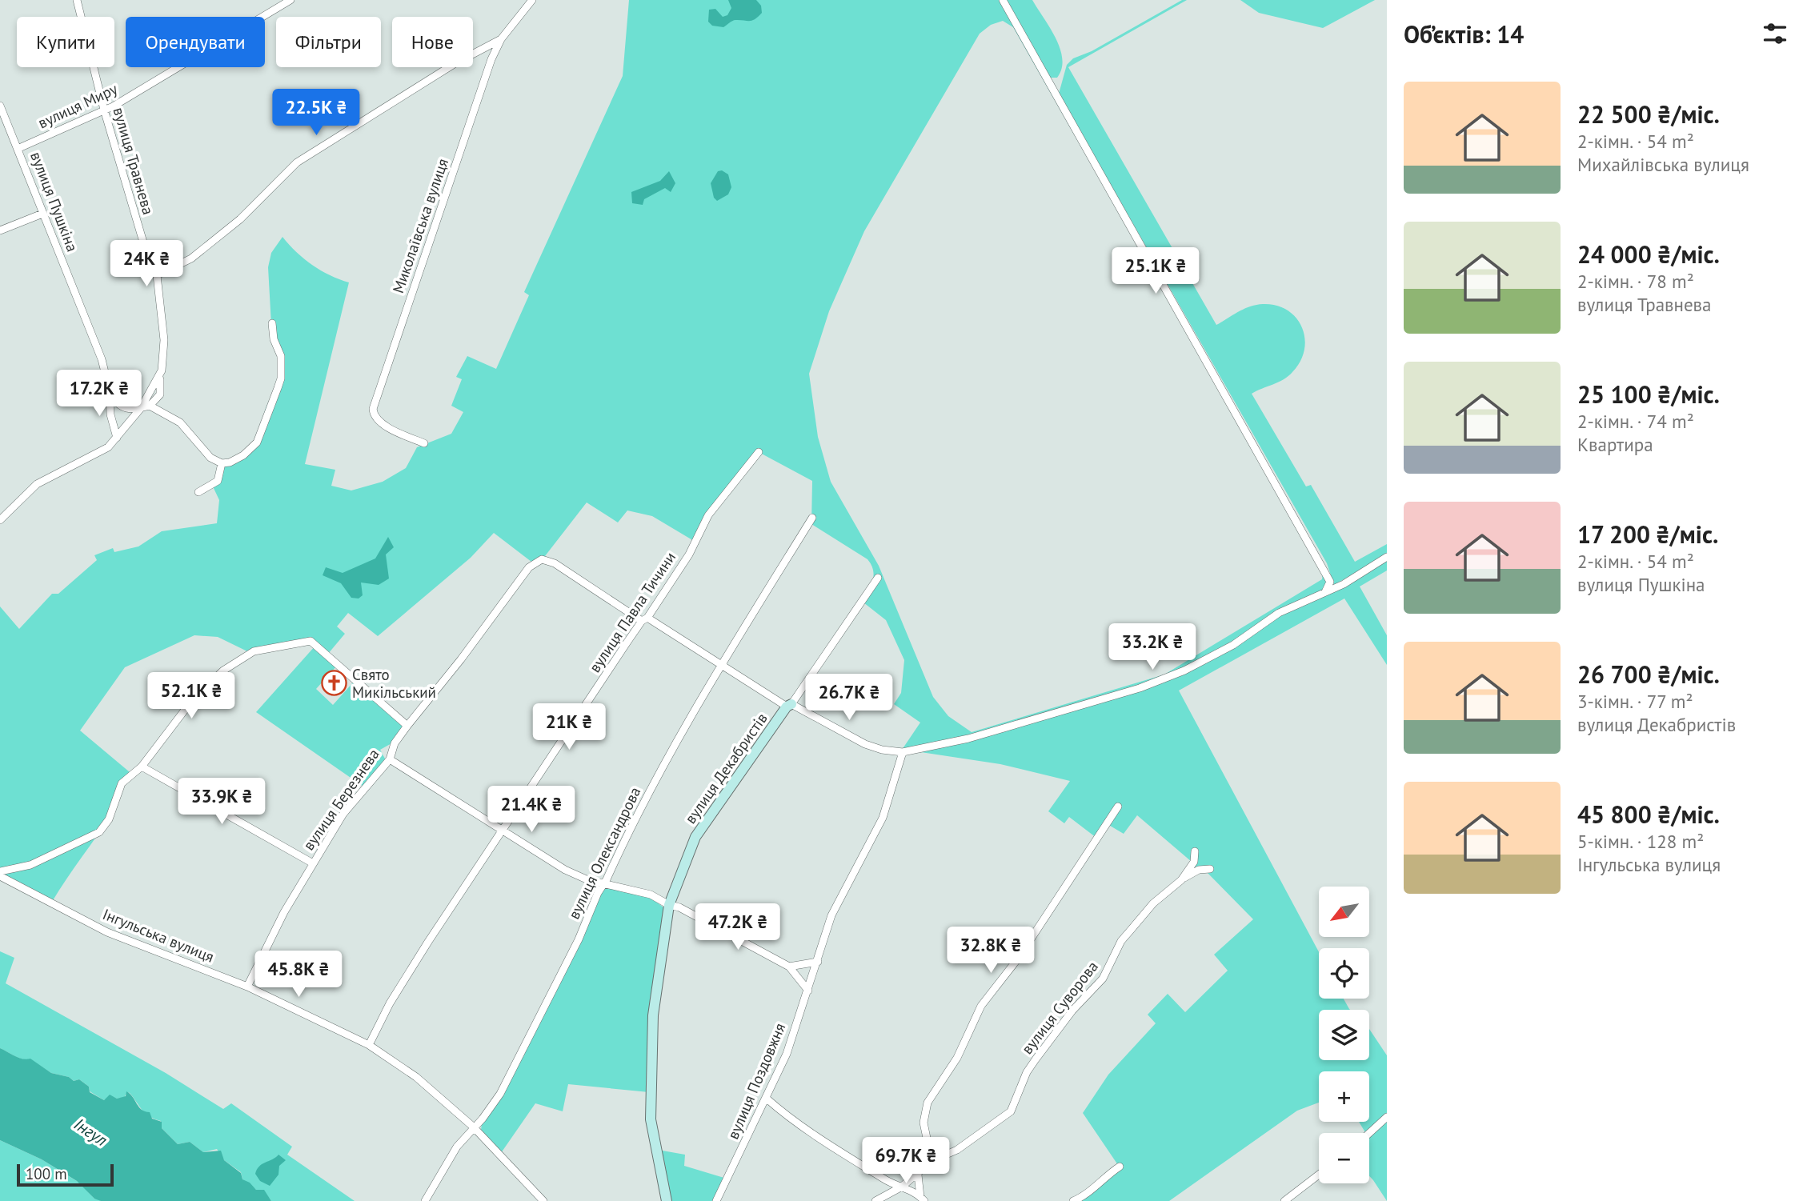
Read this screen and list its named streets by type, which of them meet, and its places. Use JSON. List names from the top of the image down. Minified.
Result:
{"streets":{"street":["вулиця Миру","вулиця Травнева","вулиця Пушкіна","Миколаївська вулиця","вулиця Павла Тичини","вулиця Декабристів","вулиця Березнева","вулиця Олександрова","Інгульська вулиця","вулиця Суворова","вулиця Поздовжня"]},"crossings":[["вулиця Миру","вулиця Травнева"],["вулиця Миру","вулиця Пушкіна"],["вулиця Травнева","вулиця Пушкіна"],["вулиця Павла Тичини","вулиця Березнева"],["вулиця Павла Тичини","Інгульська вулиця"],["вулиця Березнева","Інгульська вулиця"],["вулиця Олександрова","Інгульська вулиця"]],"water":["Інгул"],"places":{"church":["Свято Микільський"]},"scale_bar":"100 m","north":"bottom left","page":{"heading":"Об’єктів: 14","chip":["Купити","Орендувати","Фільтри","Нове"],"list":[{"name":"22 500 ₴/міс.","note":"2-кімн. · 54 m² · Михайлівська вулиця"},{"name":"24 000 ₴/міс.","note":"2-кімн. · 78 m² · вулиця Травнева"},{"name":"25 100 ₴/міс.","note":"2-кімн. · 74 m² · Квартира"},{"name":"17 200 ₴/міс.","note":"2-кімн. · 54 m² · вулиця Пушкіна"},{"name":"26 700 ₴/міс.","note":"3-кімн. · 77 m² · вулиця Декабристів"},{"name":"45 800 ₴/міс.","note":"5-кімн. · 128 m² · Інгульська вулиця"}],"price":["22.5K ₴","24K ₴","25.1K ₴","17.2K ₴","33.2K ₴","52.1K ₴","26.7K ₴","21K ₴","33.9K ₴","21.4K ₴","47.2K ₴","32.8K ₴","45.8K ₴","69.7K ₴"],"map_buttons":["+","−"],"scale":"100 m"}}
